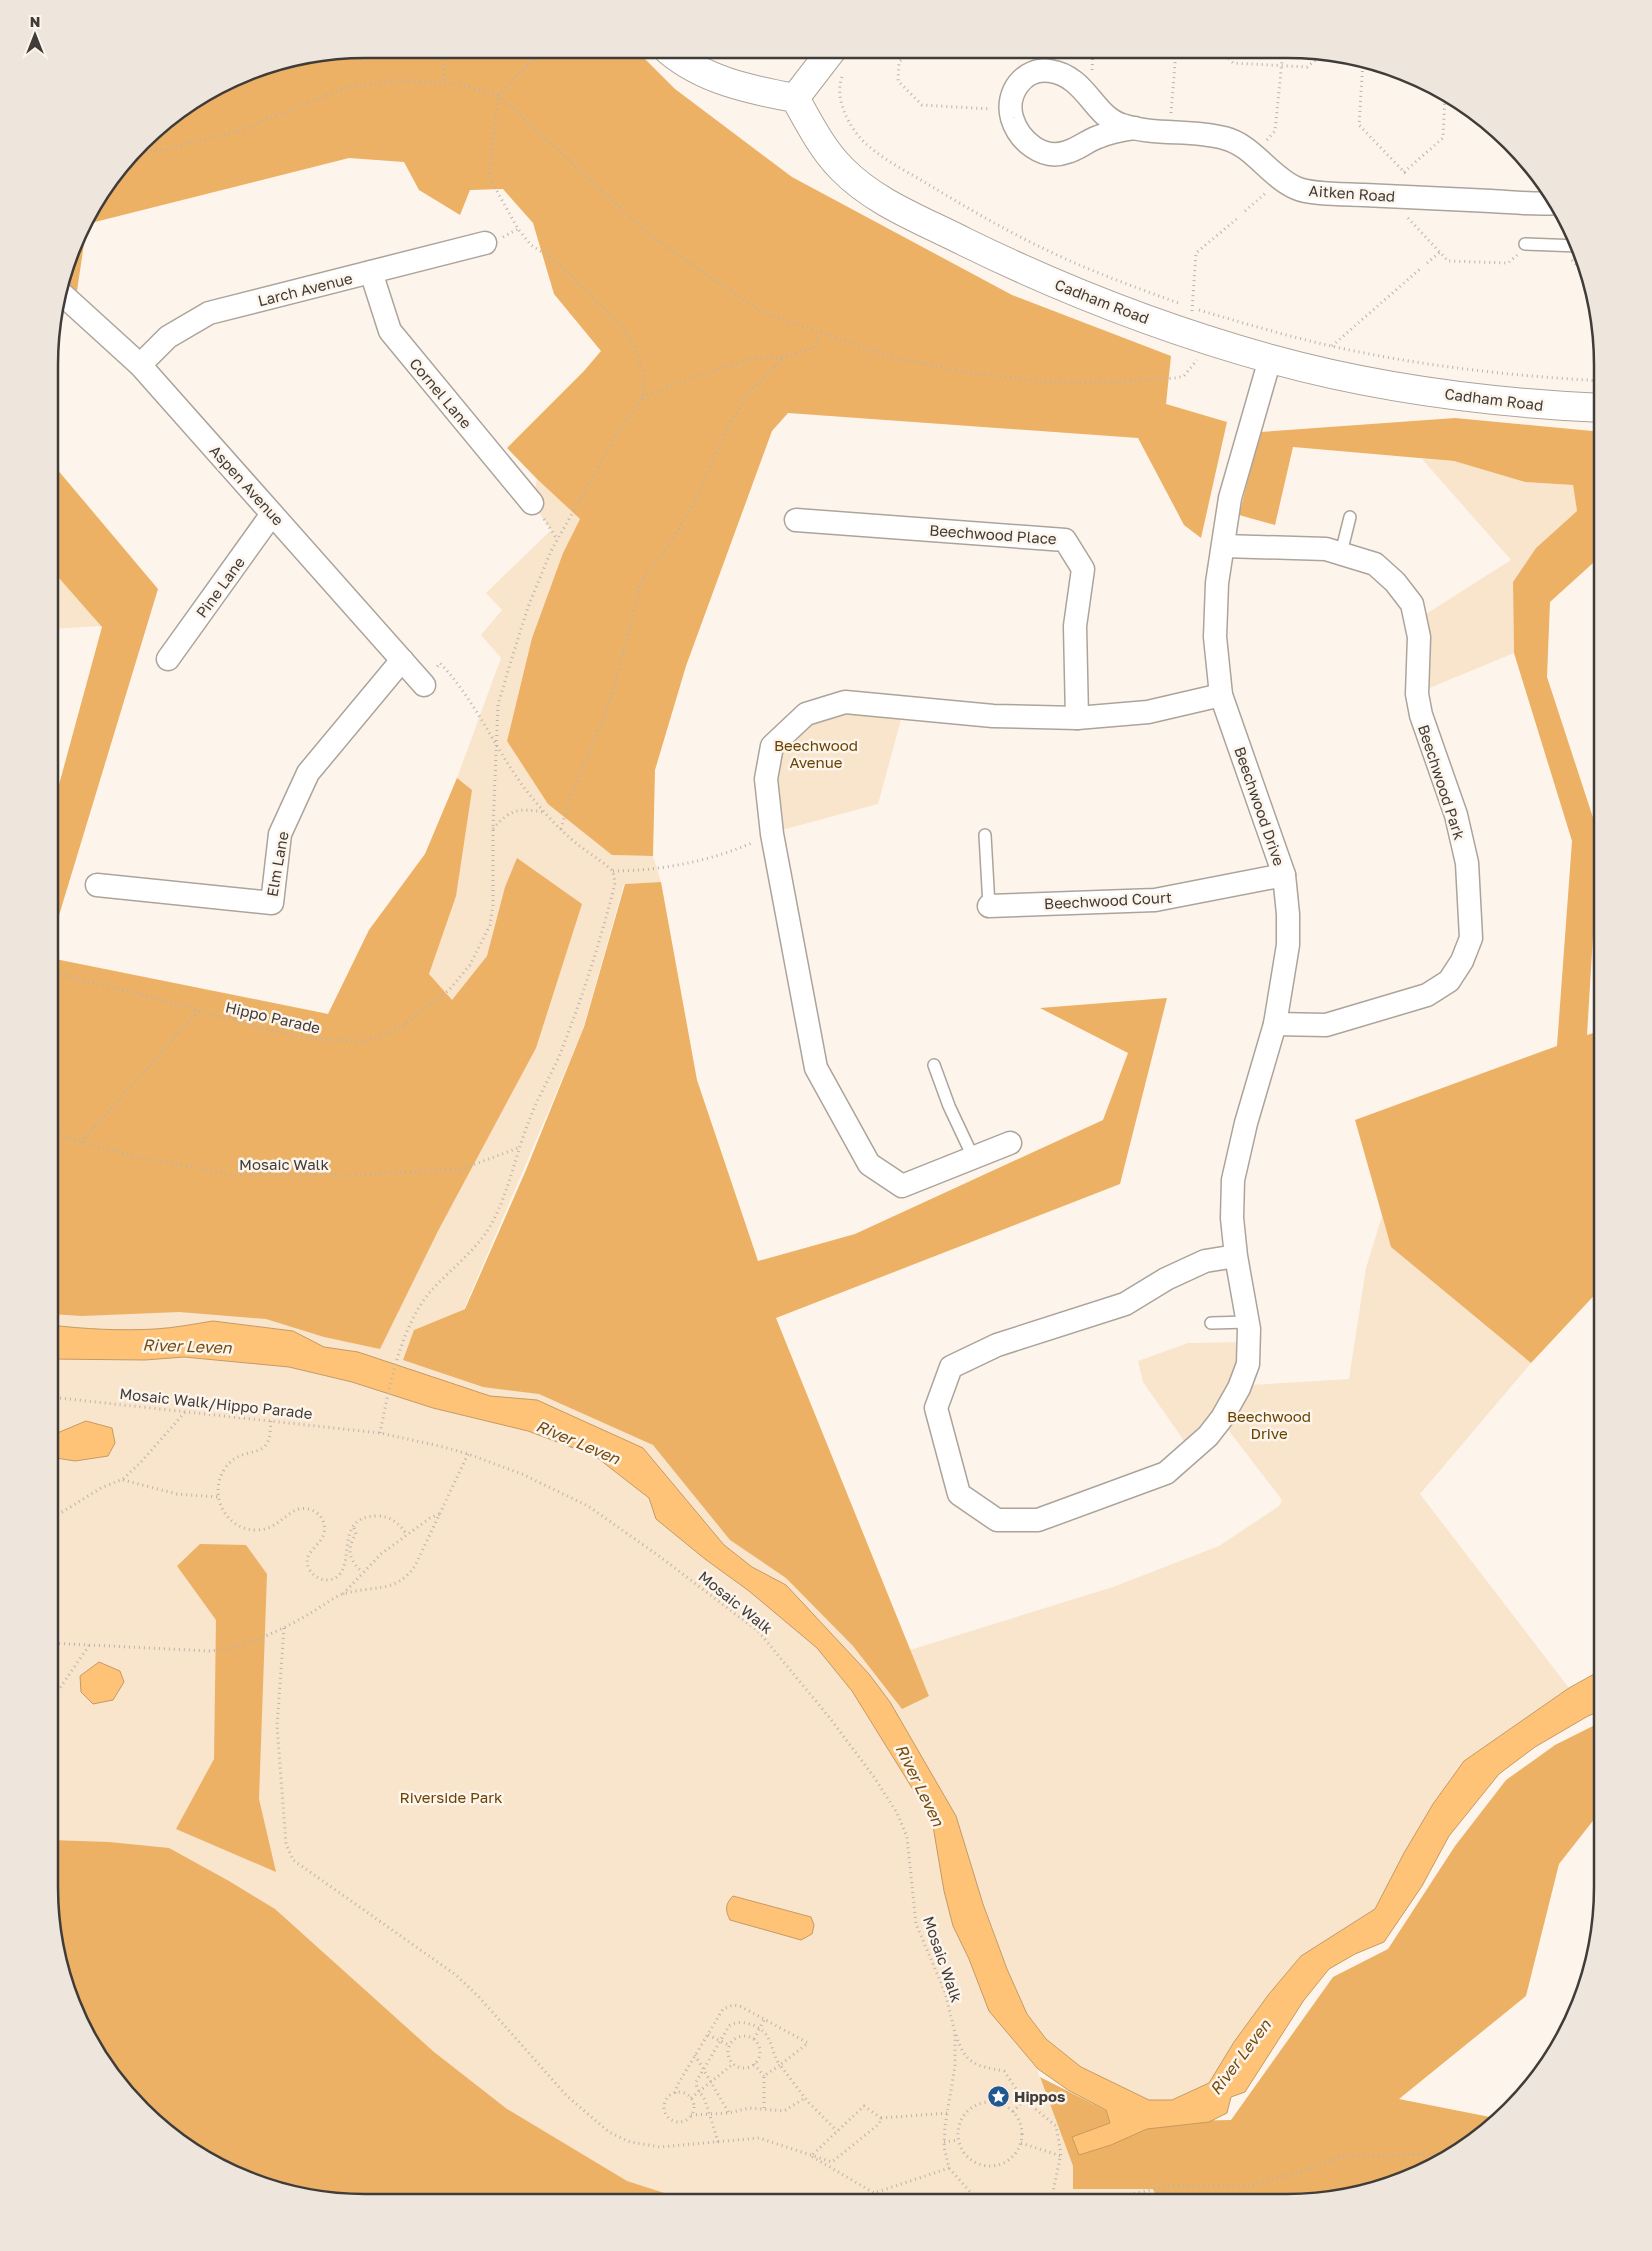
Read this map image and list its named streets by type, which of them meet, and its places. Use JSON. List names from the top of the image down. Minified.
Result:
{"streets":{"street":["Aitken Road","Larch Avenue","Cadham Road","Cornel Lane","Aspen Avenue","Beechwood Place","Pine Lane","Beechwood Park","Beechwood Drive","Elm Lane","Beechwood Court"],"path":["Hippo Parade","Mosaic Walk","Mosaic Walk/Hippo Parade"]},"crossings":[["Larch Avenue","Cornel Lane"],["Larch Avenue","Aspen Avenue"],["Cadham Road","Beechwood Drive"],["Aspen Avenue","Pine Lane"],["Aspen Avenue","Elm Lane"],["Beechwood Park","Beechwood Drive"],["Beechwood Drive","Beechwood Court"],["Mosaic Walk","Mosaic Walk/Hippo Parade"]],"water":["River Leven"],"parks":["Beechwood Avenue","Beechwood Drive","Riverside Park"],"places":{"place":["Hippos"]},"north":"top"}
